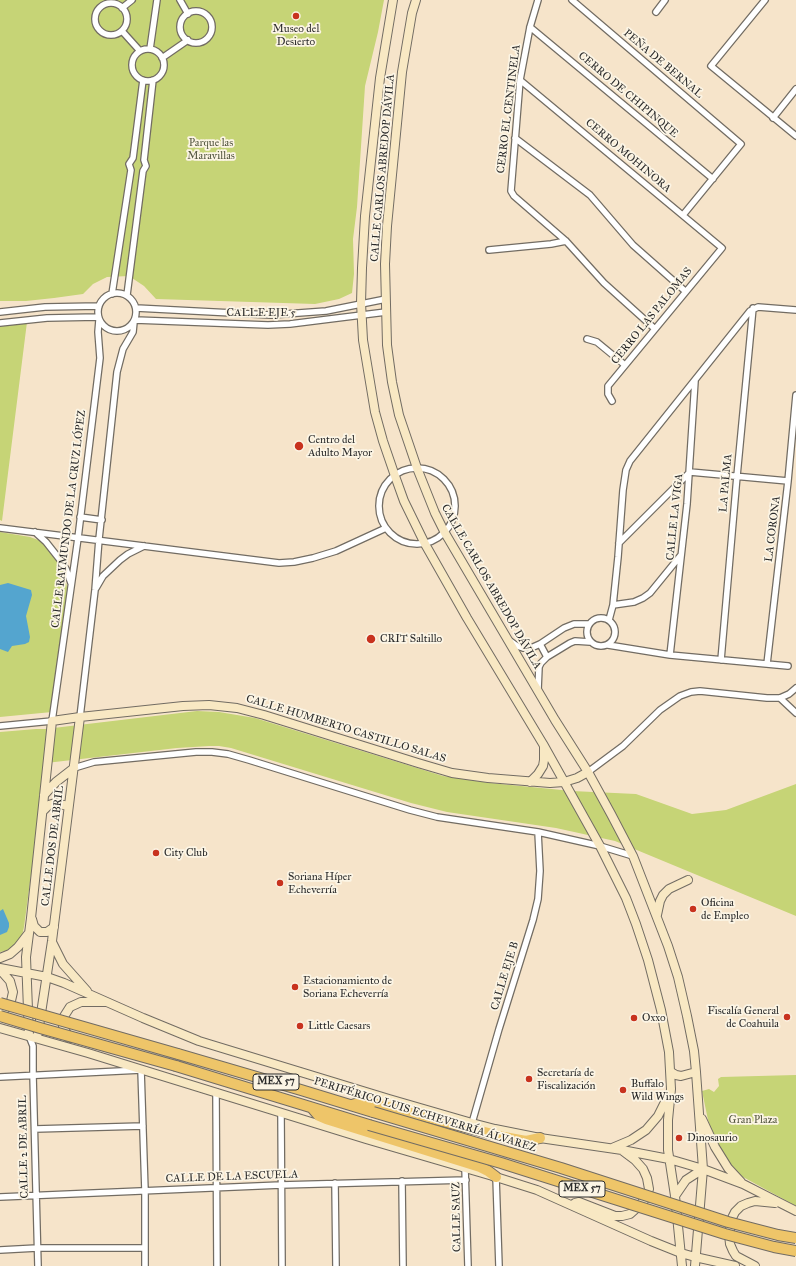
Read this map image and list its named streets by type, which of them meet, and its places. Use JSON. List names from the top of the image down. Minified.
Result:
{"streets":{"highway":["MEX 57","PERIFÉRICO LUIS ECHEVERRÍA ÁLVAREZ"],"street":["PEÑA DE BERNAL","CERRO DE CHIPINQUE","CERRO EL CENTINELA","CERRO MOHINORA","CALLE CARLOS ABREDOP DÁVILA","CALLE EJE 5","CERRO LAS PALOMAS","LA PALMA","CALLE LA VIGA","CALLE RAYMUNDO DE LA CRUZ LÓPEZ","LA CORONA","CALLE HUMBERTO CASTILLO SALAS","CALLE DOS DE ABRIL","CALLE EJE B","CALLE 2 DE ABRIL","CALLE DE LA ESCUELA","CALLE SAUZ"]},"crossings":[["PEÑA DE BERNAL","CERRO DE CHIPINQUE"],["CERRO DE CHIPINQUE","CERRO EL CENTINELA"],["CERRO EL CENTINELA","CERRO MOHINORA"],["CERRO MOHINORA","CERRO LAS PALOMAS"],["CALLE CARLOS ABREDOP DÁVILA","CALLE EJE 5"],["CALLE CARLOS ABREDOP DÁVILA","CALLE HUMBERTO CASTILLO SALAS"],["CALLE CARLOS ABREDOP DÁVILA","PERIFÉRICO LUIS ECHEVERRÍA ÁLVAREZ"],["CALLE EJE 5","CALLE RAYMUNDO DE LA CRUZ LÓPEZ"],["CALLE RAYMUNDO DE LA CRUZ LÓPEZ","CALLE HUMBERTO CASTILLO SALAS"],["CALLE RAYMUNDO DE LA CRUZ LÓPEZ","CALLE DOS DE ABRIL"],["CALLE HUMBERTO CASTILLO SALAS","CALLE DOS DE ABRIL"],["CALLE DOS DE ABRIL","PERIFÉRICO LUIS ECHEVERRÍA ÁLVAREZ"],["CALLE DOS DE ABRIL","CALLE 2 DE ABRIL"],["CALLE EJE B","PERIFÉRICO LUIS ECHEVERRÍA ÁLVAREZ"],["PERIFÉRICO LUIS ECHEVERRÍA ÁLVAREZ","CALLE 2 DE ABRIL"],["CALLE 2 DE ABRIL","CALLE DE LA ESCUELA"],["CALLE DE LA ESCUELA","CALLE SAUZ"]],"parks":["Parque las Maravillas","Gran Plaza"],"places":["Museo del Desierto","Centro del Adulto Mayor","CRIT Saltillo","City Club","Soriana Híper Echeverría","Oficina de Empleo","Estacionamiento de Soriana Echeverría","Fiscalía General de Coahuila","Oxxo","Little Caesars","Secretaría de Fiscalización","Buffalo Wild Wings","Dinosaurio"]}
